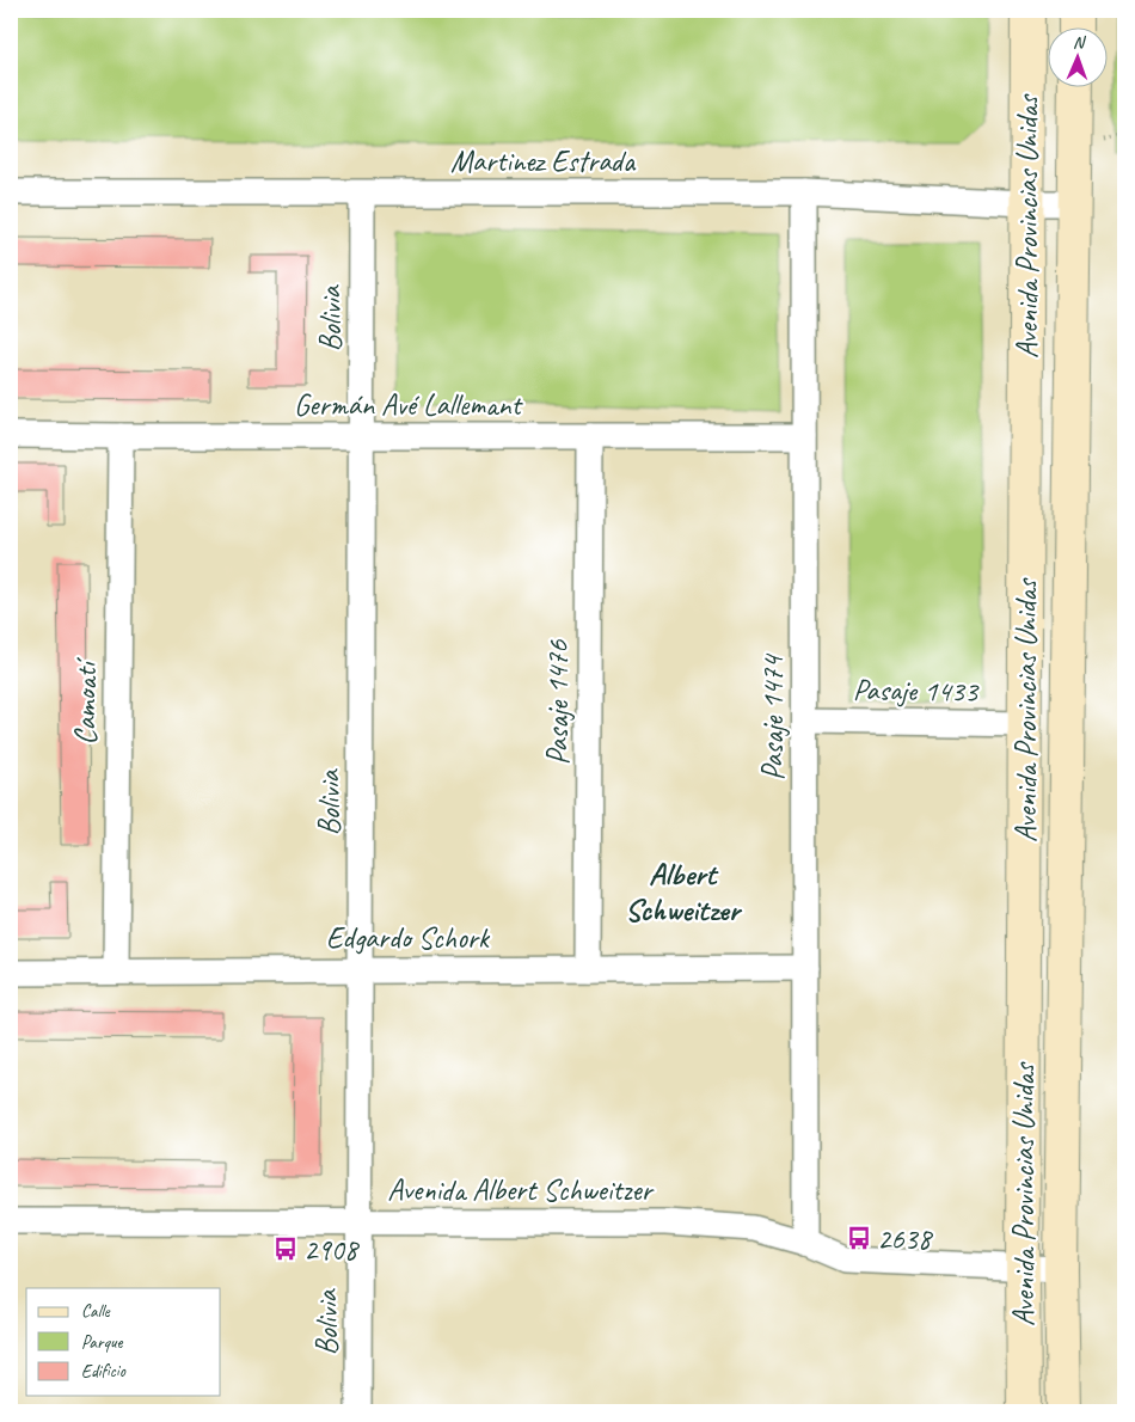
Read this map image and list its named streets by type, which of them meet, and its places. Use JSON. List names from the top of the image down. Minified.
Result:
{"streets":{"main road":["Avenida Provincias Unidas"],"street":["Martinez Estrada","Bolivia","Germán Avé Lallemant","Pasaje 1433","Pasaje 1476","Camoatí","Pasaje 1474","Edgardo Schork","Avenida Albert Schweitzer"]},"crossings":[["Martinez Estrada","Avenida Provincias Unidas"],["Martinez Estrada","Bolivia"],["Martinez Estrada","Pasaje 1474"],["Avenida Provincias Unidas","Pasaje 1433"],["Avenida Provincias Unidas","Avenida Albert Schweitzer"],["Bolivia","Germán Avé Lallemant"],["Bolivia","Edgardo Schork"],["Bolivia","Avenida Albert Schweitzer"],["Germán Avé Lallemant","Pasaje 1476"],["Germán Avé Lallemant","Camoatí"],["Germán Avé Lallemant","Pasaje 1474"],["Pasaje 1433","Pasaje 1474"],["Pasaje 1476","Edgardo Schork"],["Camoatí","Edgardo Schork"],["Pasaje 1474","Edgardo Schork"],["Pasaje 1474","Avenida Albert Schweitzer"]],"districts":["Albert Schweitzer"],"places":{"bus stop":["2638","2908"]},"legend":["Calle","Parque","Edificio"],"north":"top"}
